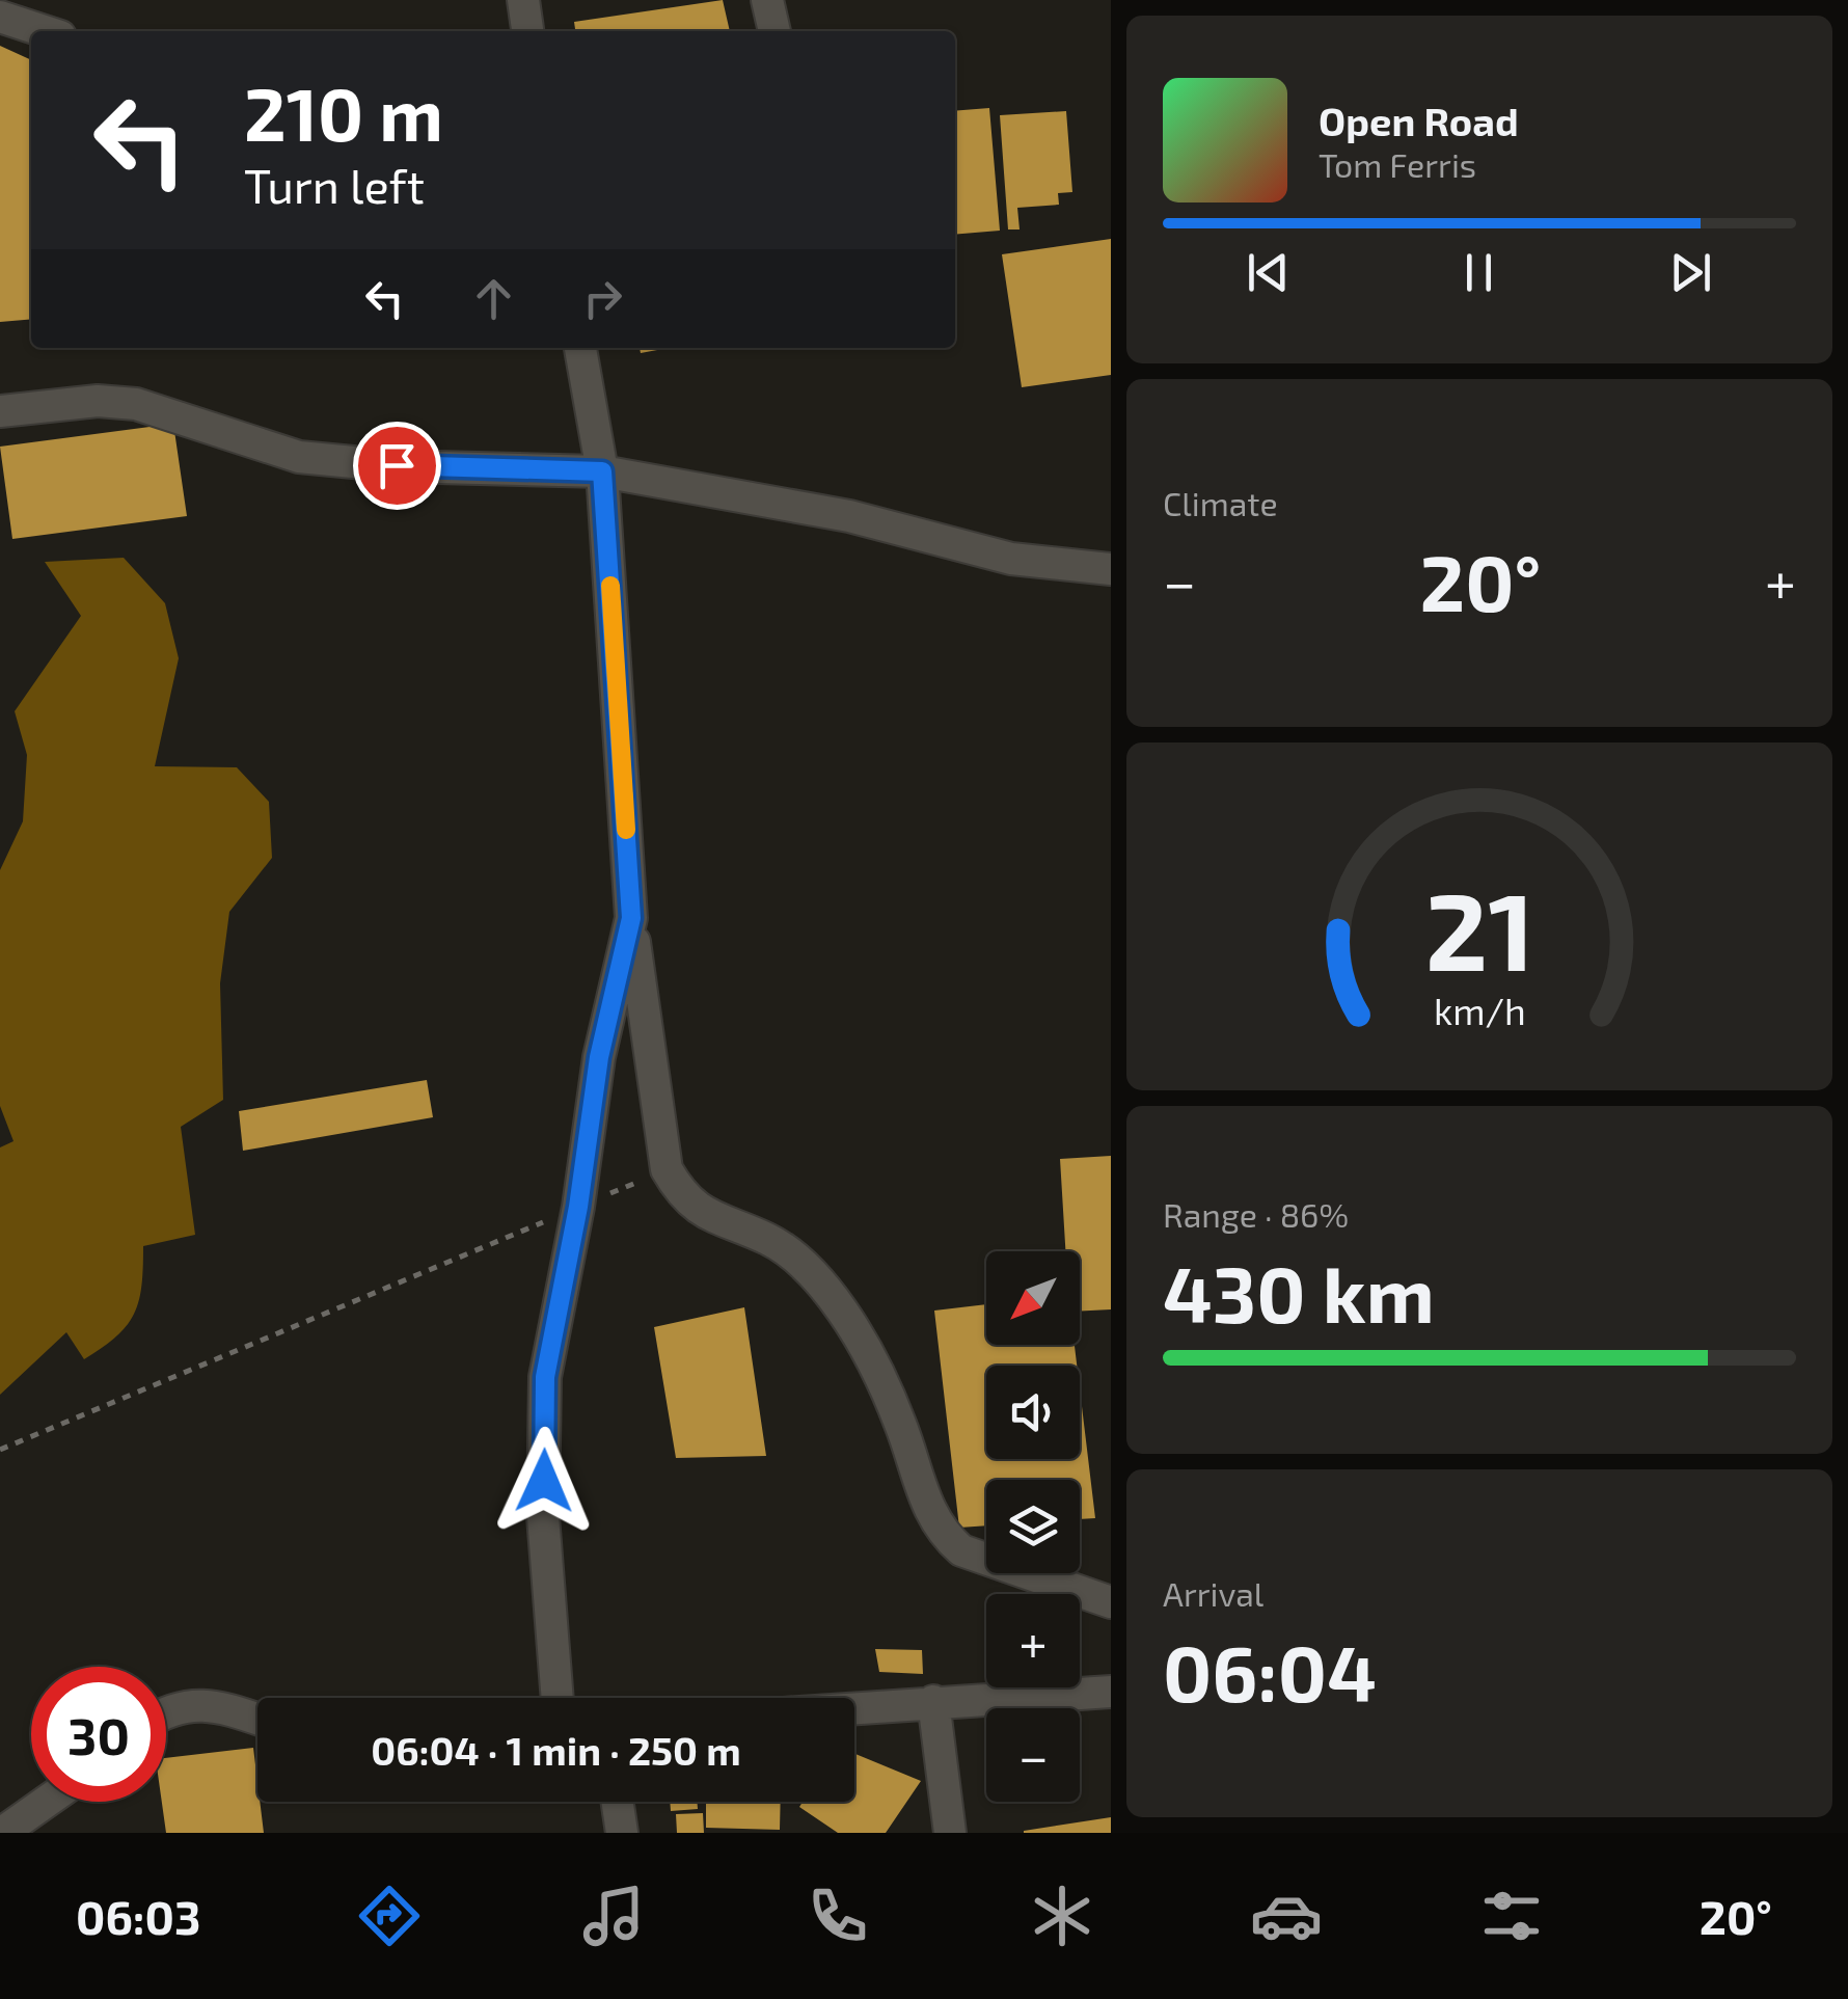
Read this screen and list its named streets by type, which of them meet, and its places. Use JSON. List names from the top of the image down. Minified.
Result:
{"north":"bottom left","page":{"turn":["210 m","Turn left"],"song":["Open Road","Tom Ferris"],"tile":["Climate",["Range · 86%","430 km"],["Arrival","06:04"]],"heat":["−","20°","+"],"map_buttons":["+","−"],"limit":"30","trip":"06:04 · 1 min · 250 m","tabs":["06:03","20°"],"gauge":["21","km/h"]}}
